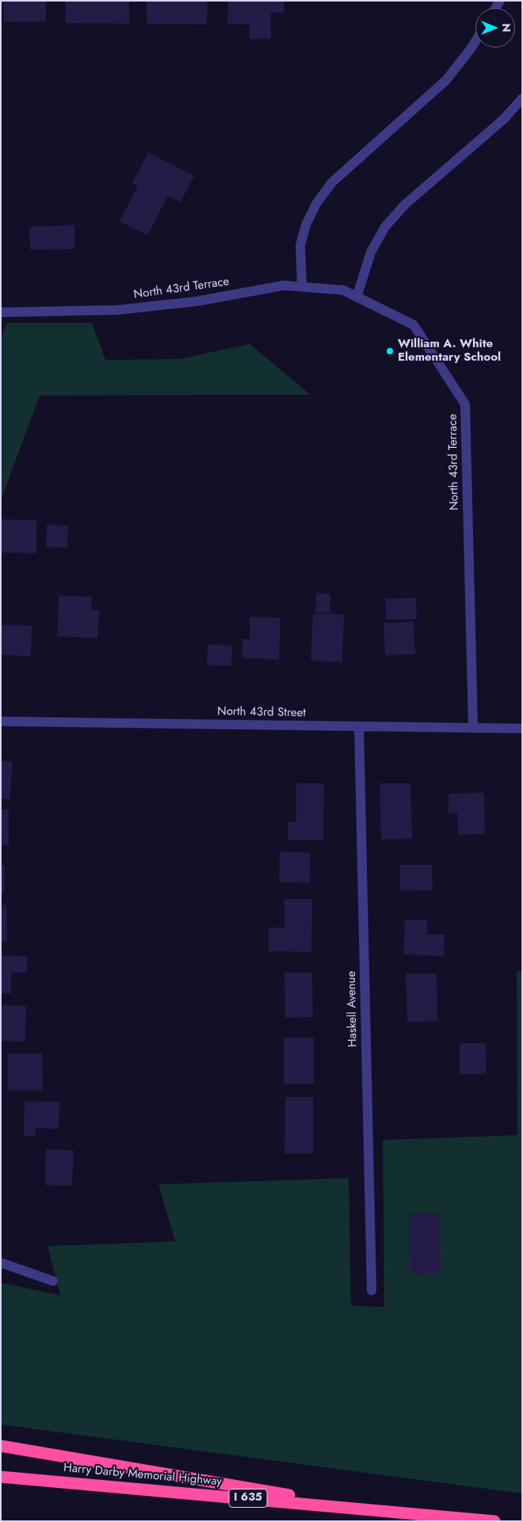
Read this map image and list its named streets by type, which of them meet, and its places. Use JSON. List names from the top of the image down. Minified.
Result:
{"streets":{"highway":["Harry Darby Memorial Highway","I 635"],"street":["North 43rd Terrace","North 43rd Street","Haskell Avenue"]},"crossings":[["North 43rd Terrace","North 43rd Street"],["North 43rd Street","Haskell Avenue"]],"places":["William A. White Elementary School"],"north":"right"}
